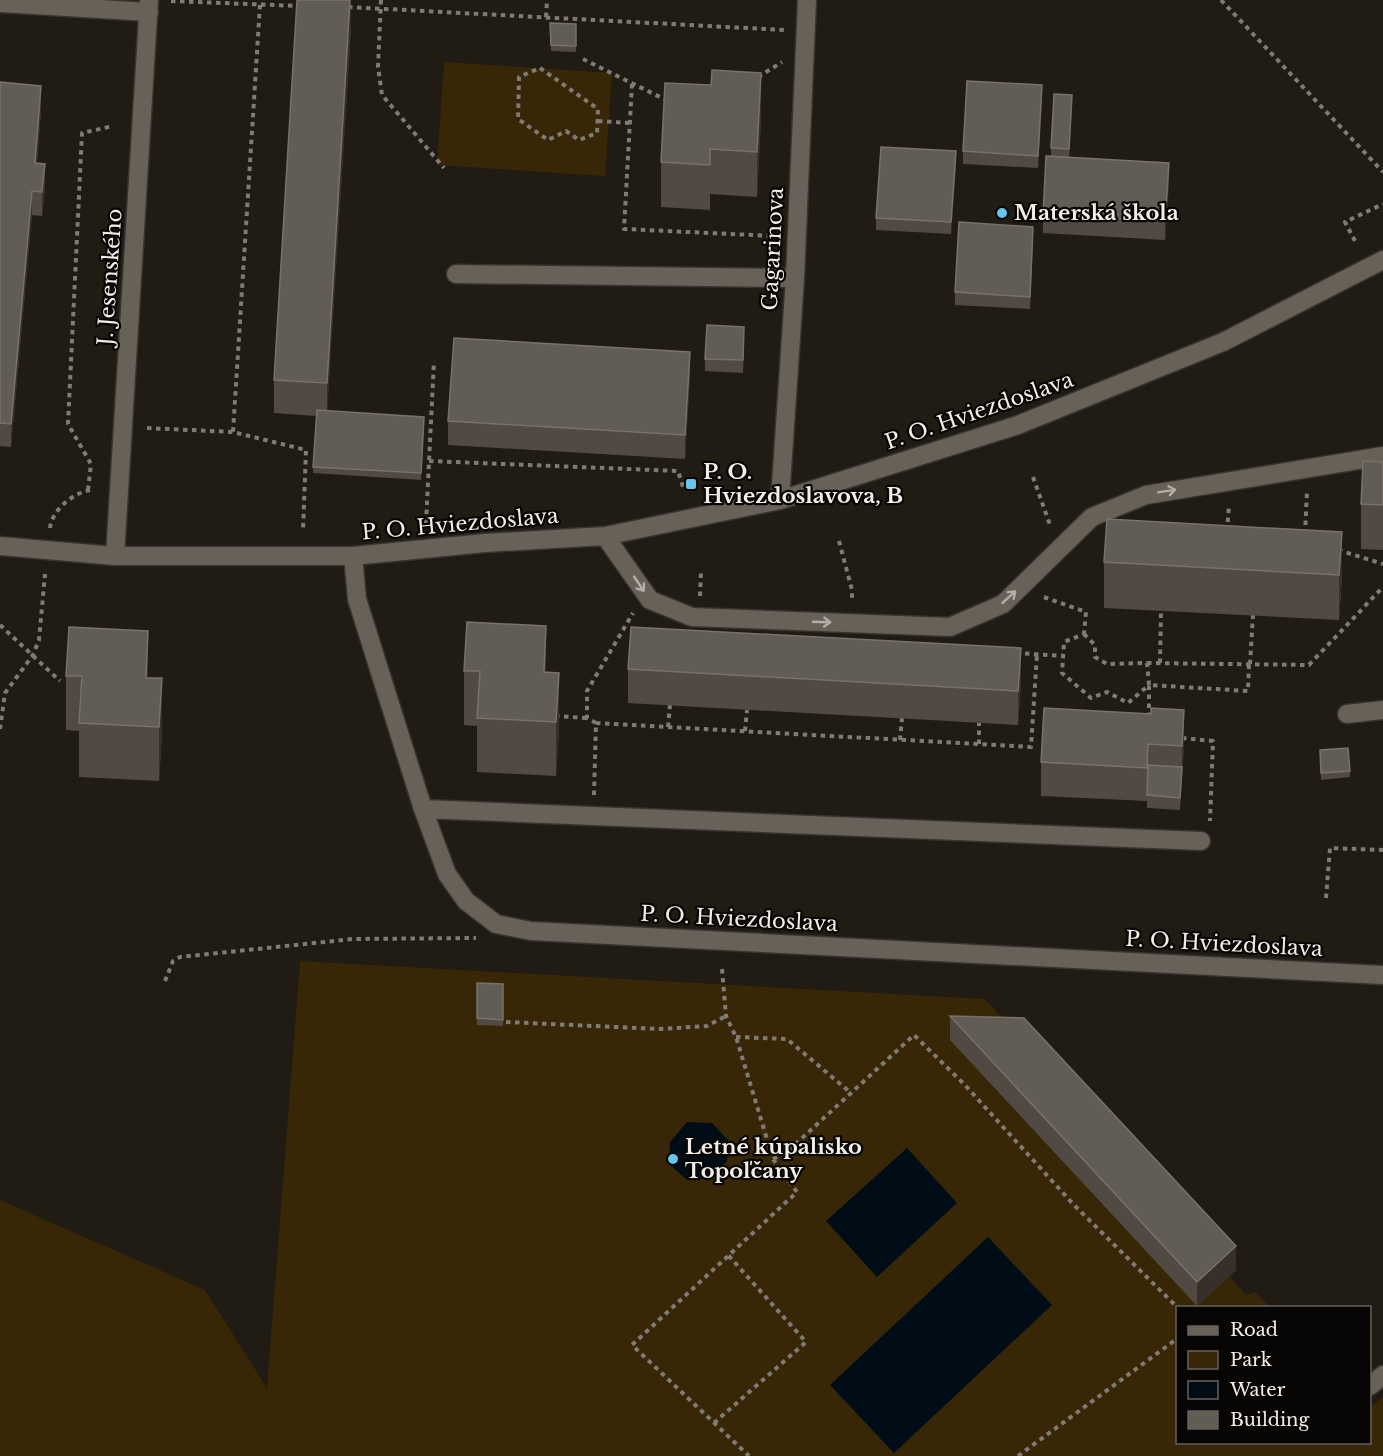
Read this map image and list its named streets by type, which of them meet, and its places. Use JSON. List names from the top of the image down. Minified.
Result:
{"streets":{"street":["Gagarinova","J. Jesenského","P. O. Hviezdoslava"]},"crossings":[["Gagarinova","P. O. Hviezdoslava"],["J. Jesenského","P. O. Hviezdoslava"]],"places":{"other":["Materská škola","Letné kúpalisko Topoľčany"],"transit":["P. O. Hviezdoslavova, B"]},"legend":["Road","Park","Water","Building"]}
